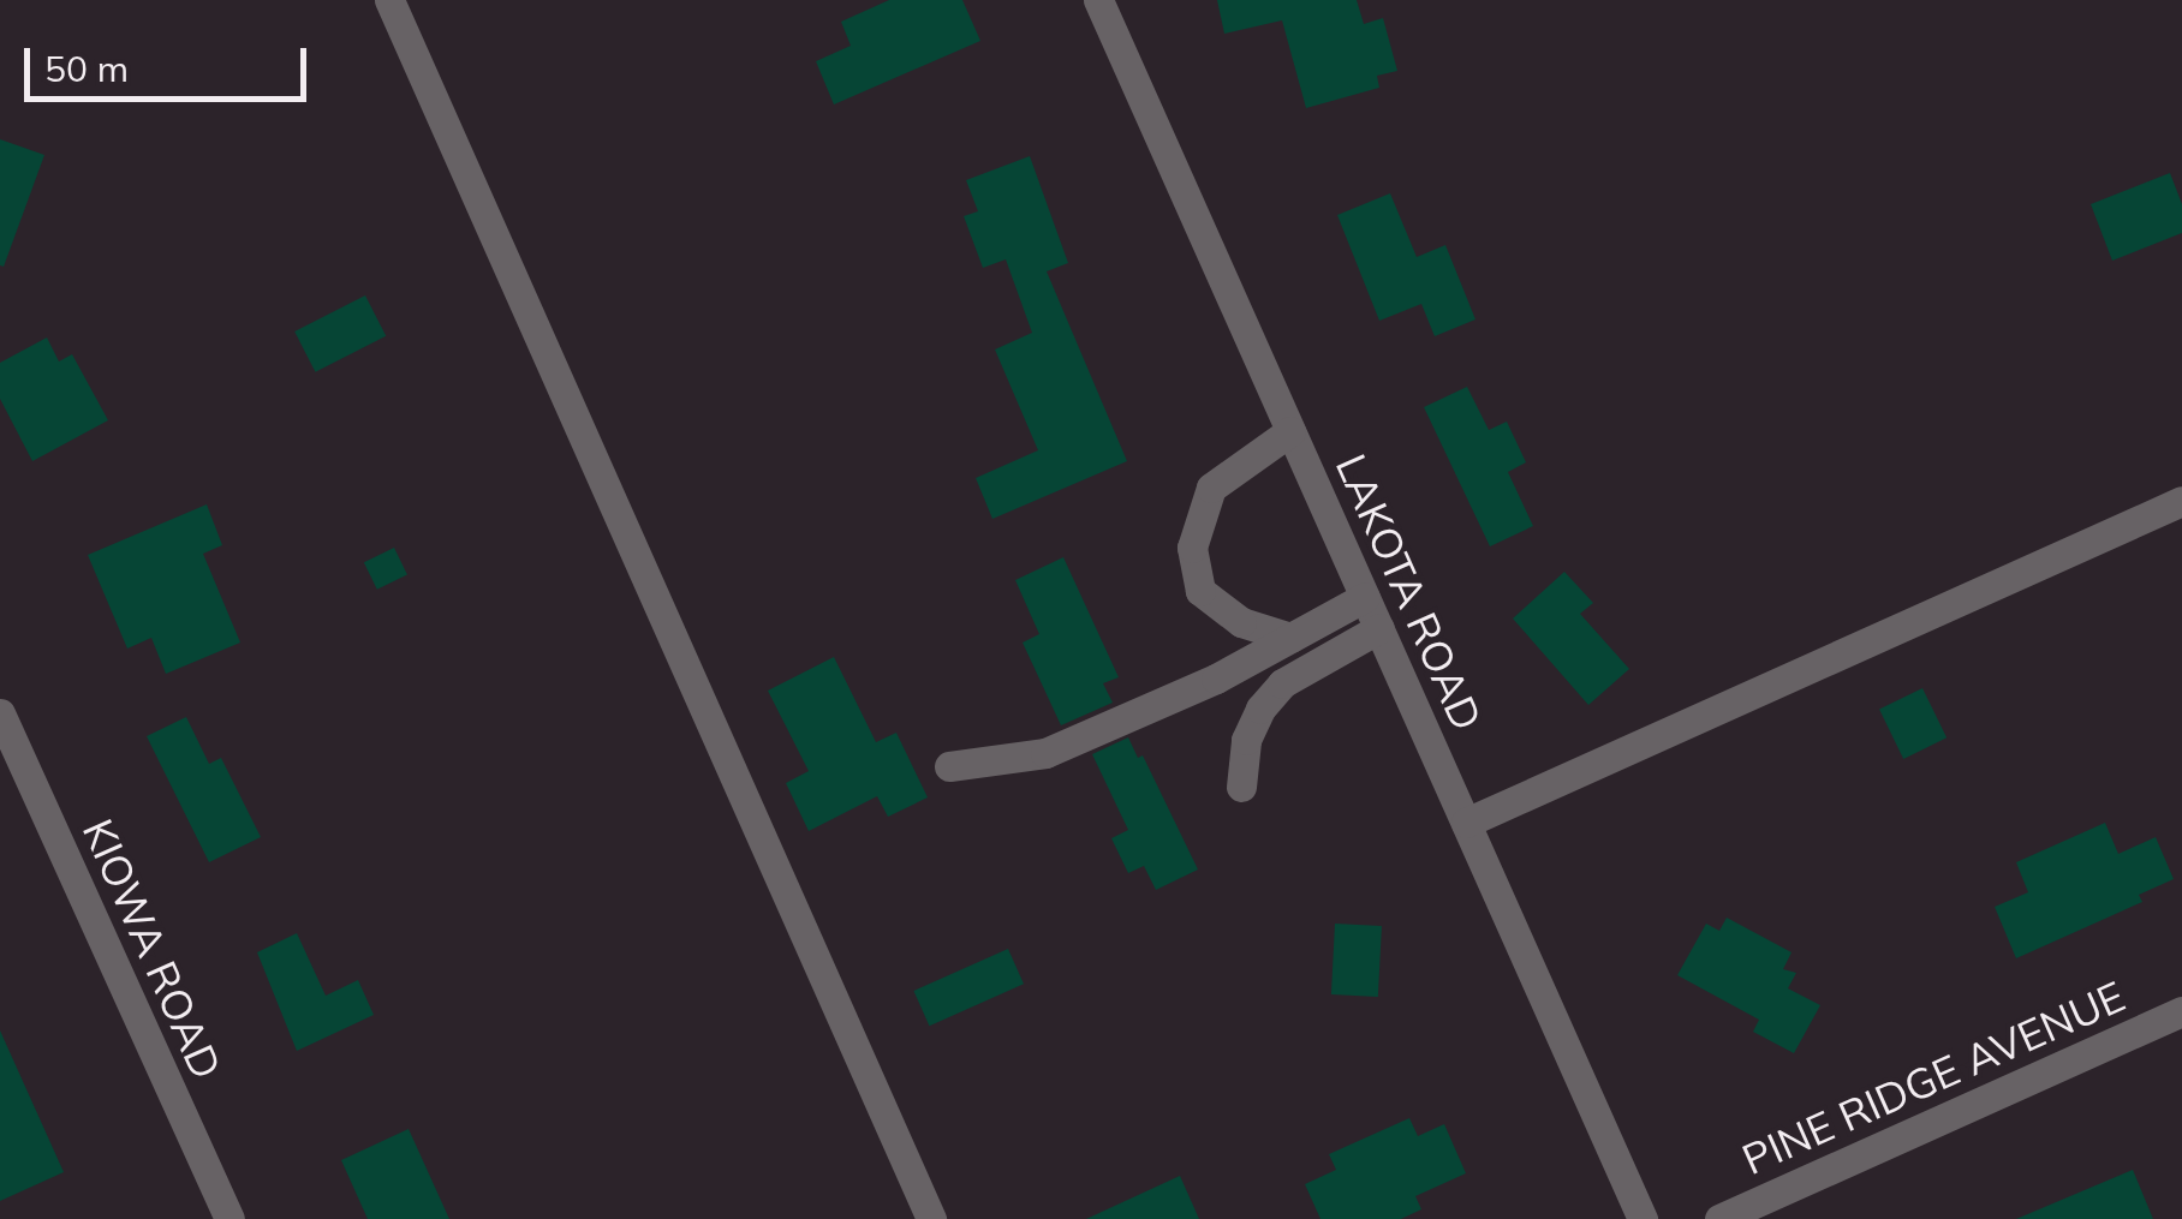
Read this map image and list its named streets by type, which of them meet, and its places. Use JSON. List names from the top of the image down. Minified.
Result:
{"streets":{"street":["LAKOTA ROAD","KIOWA ROAD","PINE RIDGE AVENUE"]},"scale_bar":"50 m"}
